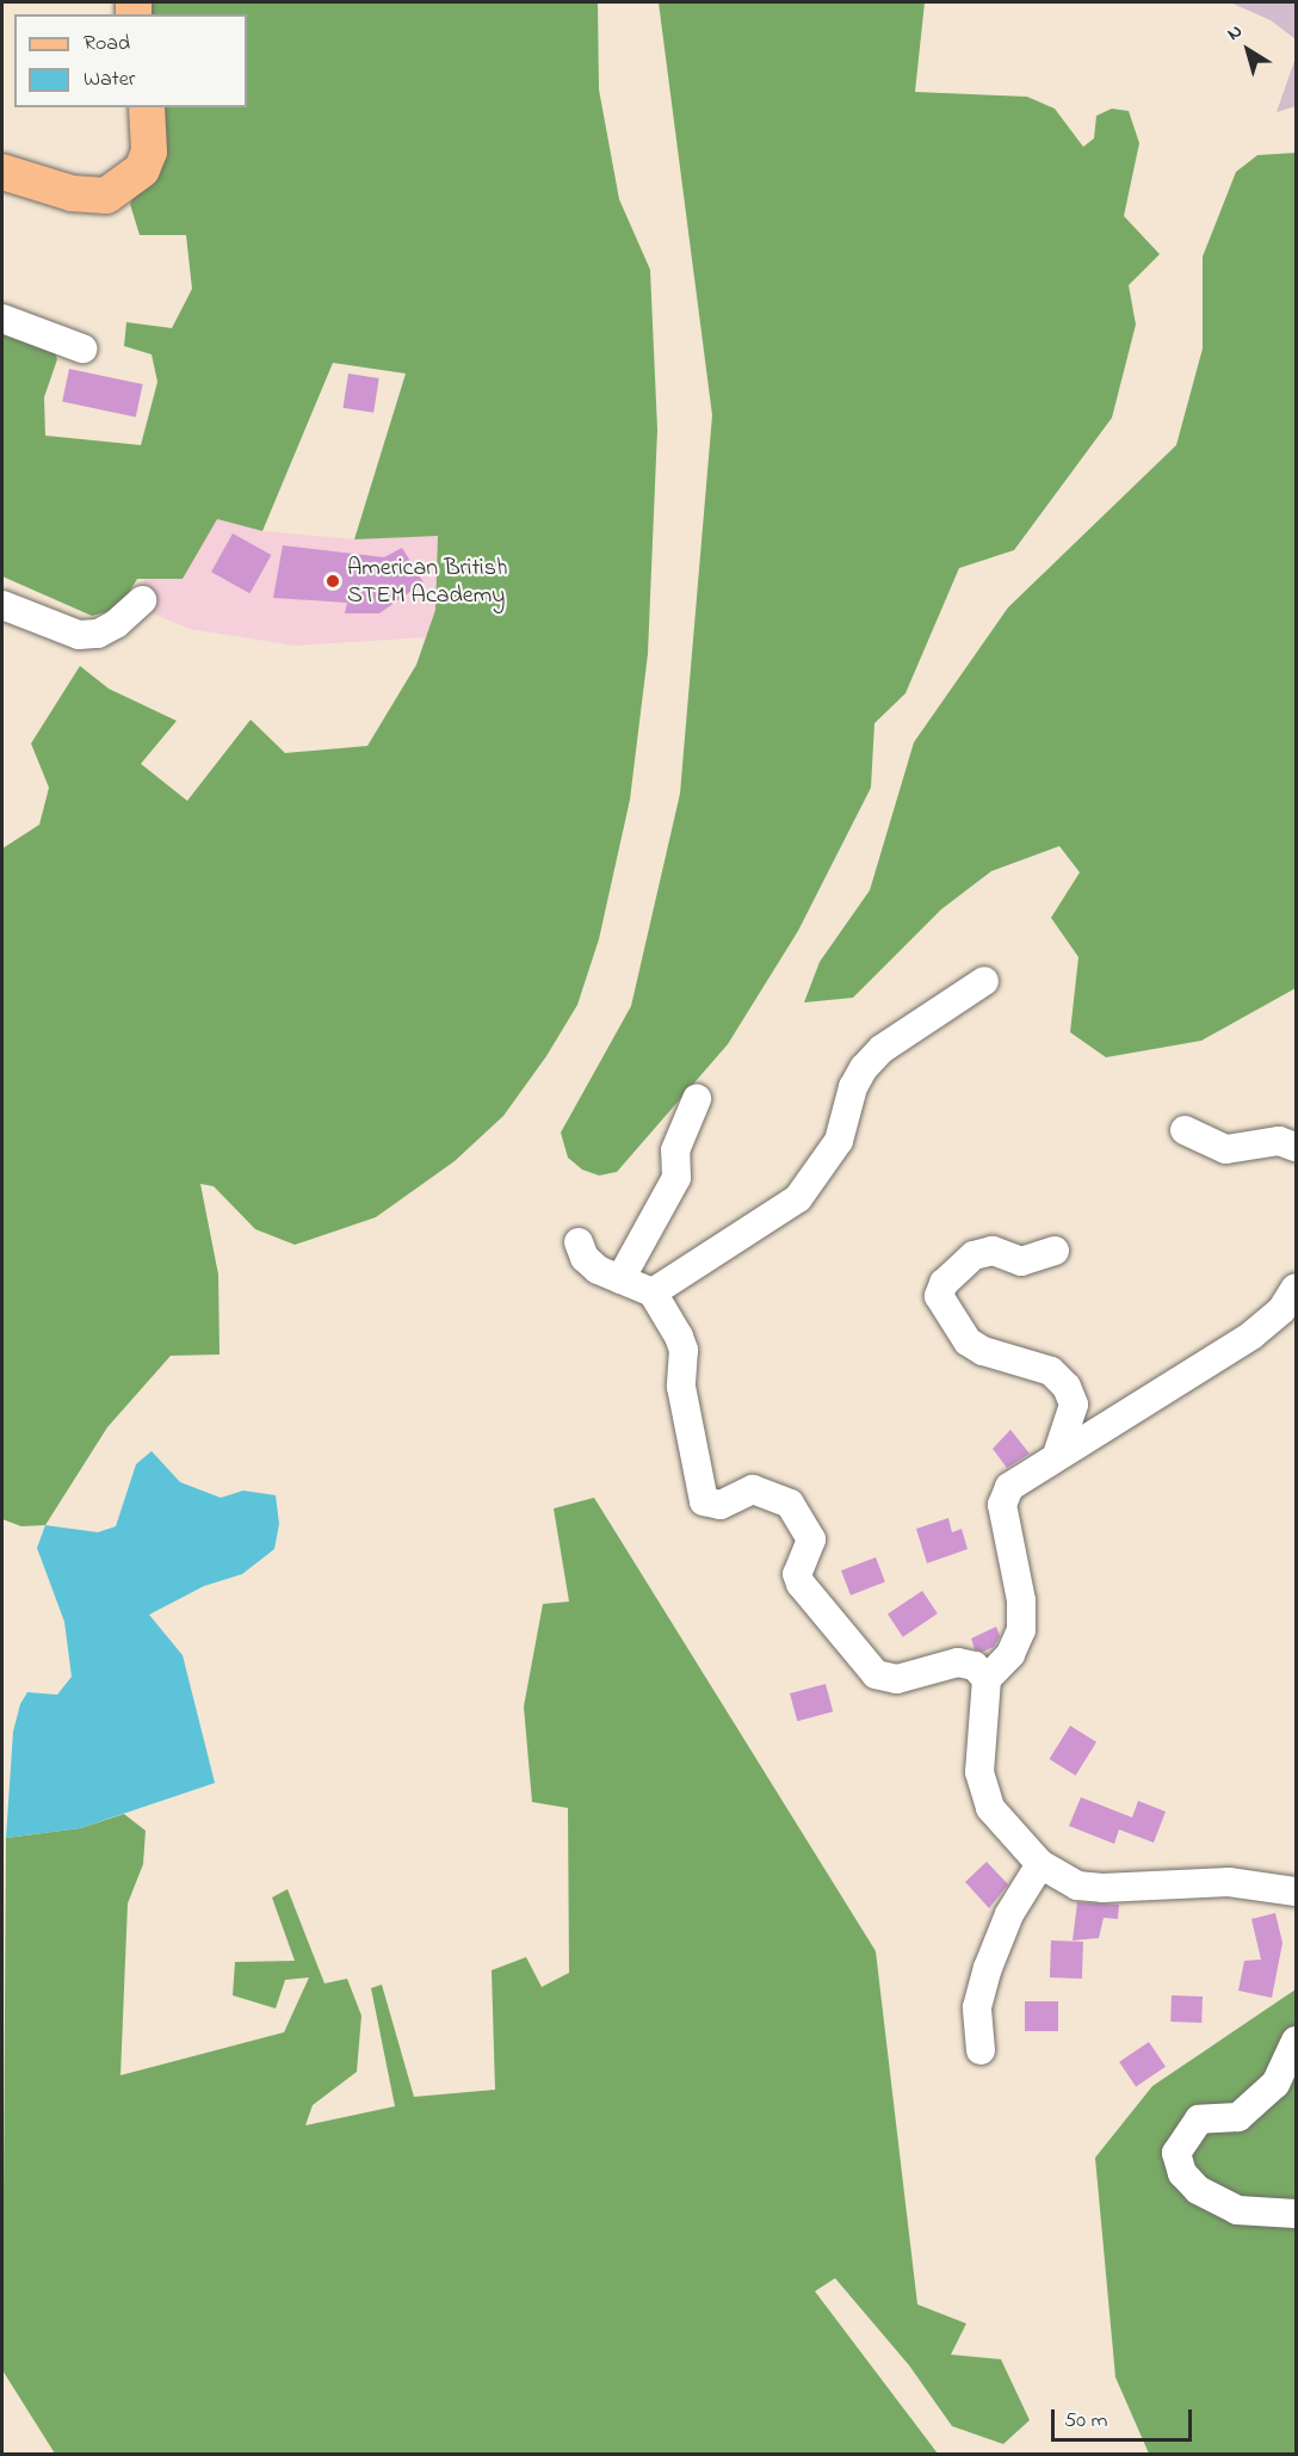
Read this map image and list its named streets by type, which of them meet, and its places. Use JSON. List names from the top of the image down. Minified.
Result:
{"places":["American British STEM Academy"],"legend":["Road","Water"],"scale_bar":"50 m","north":"top left"}
